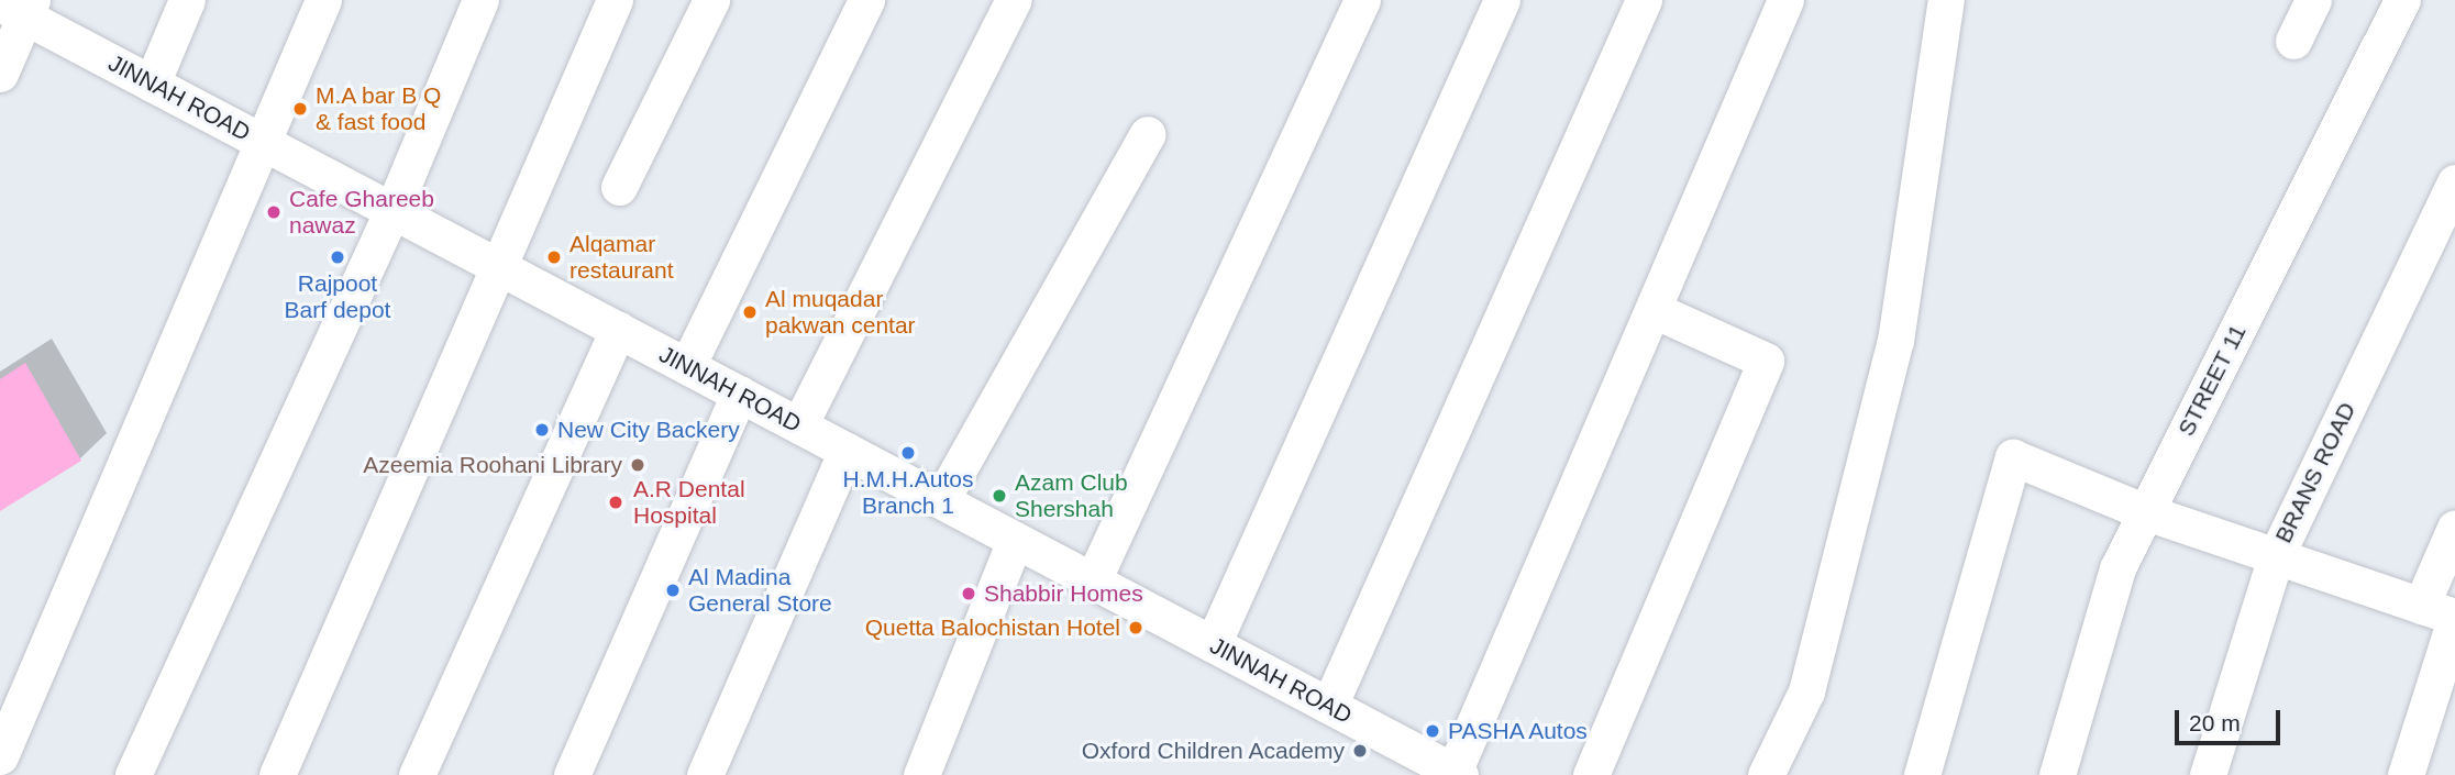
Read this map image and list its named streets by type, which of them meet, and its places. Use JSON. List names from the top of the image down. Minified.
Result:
{"streets":{"street":["JINNAH ROAD","STREET 11","BRANS ROAD"]},"places":["M.A bar B Q & fast food","Cafe Ghareeb nawaz","Rajpoot Barf depot","Alqamar restaurant","Al muqadar pakwan centar","New City Backery","H.M.H.Autos Branch 1","Azeemia Roohani Library","Azam Club Shershah","A.R Dental Hospital","Al Madina General Store","Shabbir Homes","Quetta Balochistan Hotel","PASHA Autos","Oxford Children Academy"],"scale_bar":"20 m"}
